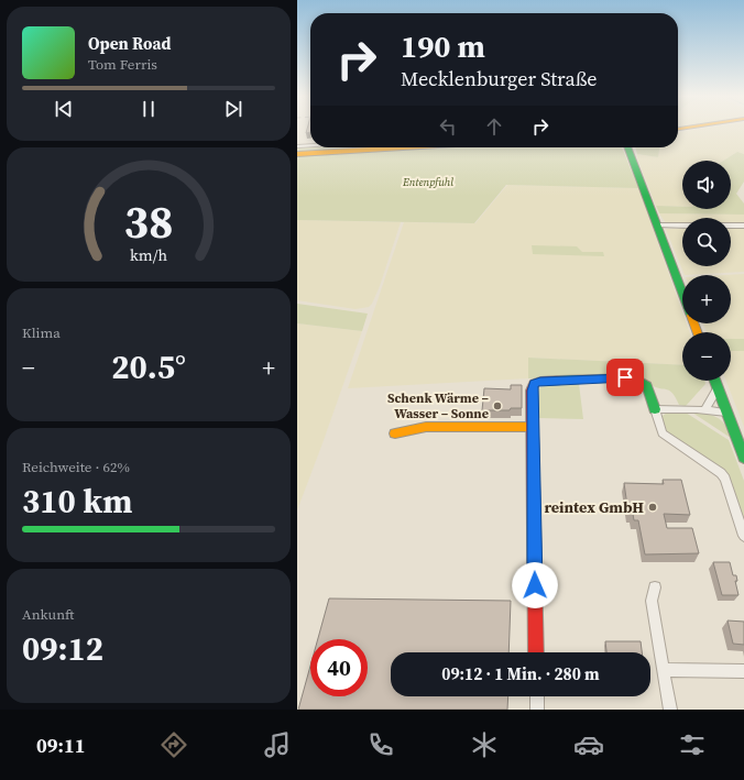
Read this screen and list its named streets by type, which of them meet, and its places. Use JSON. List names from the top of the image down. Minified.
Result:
{"parks":["Entenpfuhl"],"places":["Schenk Wärme – Wasser – Sonne","reintex GmbH"],"page":{"turn":["190 m","Mecklenburger Straße"],"song":["Open Road","Tom Ferris"],"map_buttons":["+","−"],"tile":["Klima",["Reichweite · 62%","310 km"],["Ankunft","09:12"]],"heat":["−","20.5°","+"],"limit":"40","trip":"09:12 · 1 Min. · 280 m","tabs":"09:11","gauge":["38","km/h"]}}
